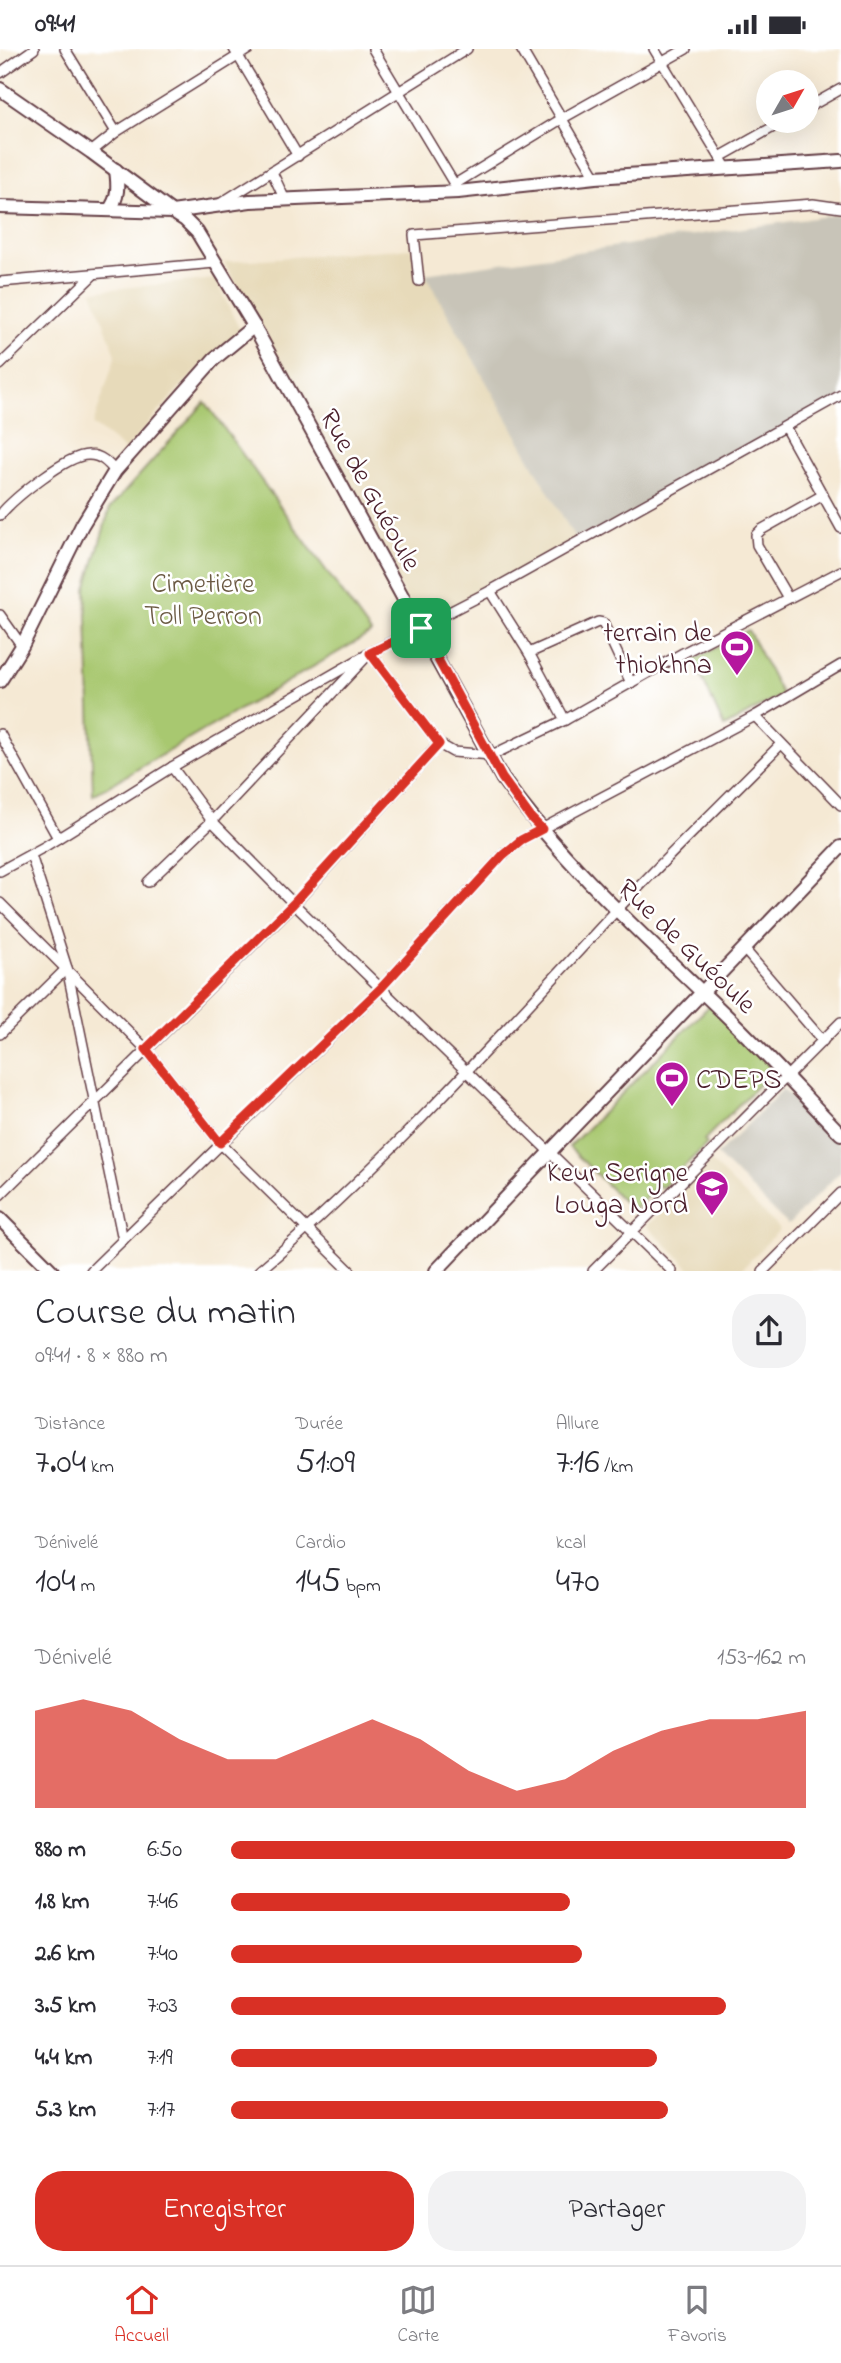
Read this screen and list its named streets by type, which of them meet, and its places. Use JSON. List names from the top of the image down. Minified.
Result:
{"streets":{"street":["Rue de Guéoule"]},"parks":["Cimetière Toll Perron"],"places":{"sports":["terrain de thiokhna","CDEPS"],"school or university":["Keur Serigne Louga Nord"]},"north":"top right","page":{"status":"09:41","heading":["Course du matin","09:41 · 8 × 880 m"],"stats":[["Distance","7.04 km"],["Durée","51:09"],["Allure","7:16 /km"],["Dénivelé","104 m"],["Cardio","145 bpm"],["kcal","470"]],"chart":["Dénivelé","153–162 m"],"list":[{"name":"880 m","note":"6:50"},{"name":"1.8 km","note":"7:46"},{"name":"2.6 km","note":"7:40"},{"name":"3.5 km","note":"7:03"},{"name":"4.4 km","note":"7:19"},{"name":"5.3 km","note":"7:17"}],"buttons":["Enregistrer","Partager"],"tabs":["Accueil","Carte","Favoris"]}}
